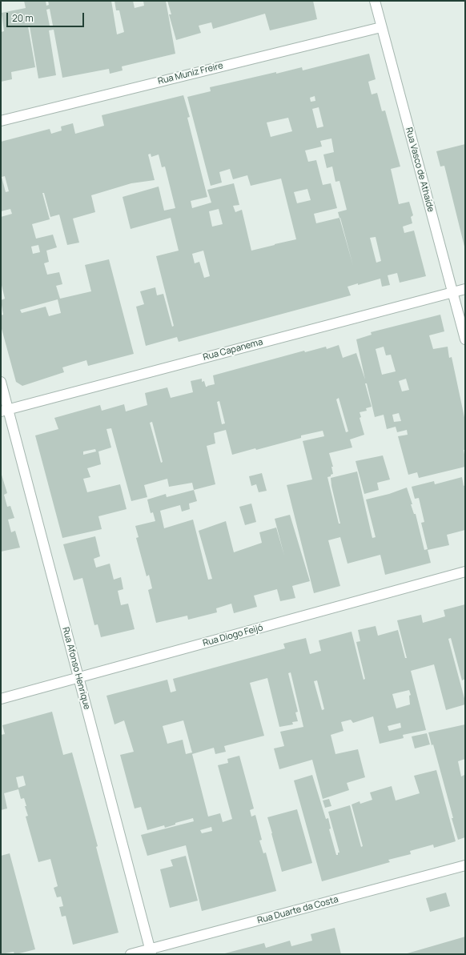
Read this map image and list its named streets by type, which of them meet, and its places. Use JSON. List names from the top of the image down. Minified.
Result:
{"streets":{"street":["Rua Muniz Freire","Rua Vasco de Athaíde","Rua Capanema","Rua Diogo Feijó","Rua Afonso Henrique","Rua Duarte da Costa"]},"crossings":[["Rua Muniz Freire","Rua Vasco de Athaíde"],["Rua Vasco de Athaíde","Rua Capanema"],["Rua Capanema","Rua Afonso Henrique"],["Rua Diogo Feijó","Rua Afonso Henrique"],["Rua Afonso Henrique","Rua Duarte da Costa"]],"scale_bar":"20 m"}
